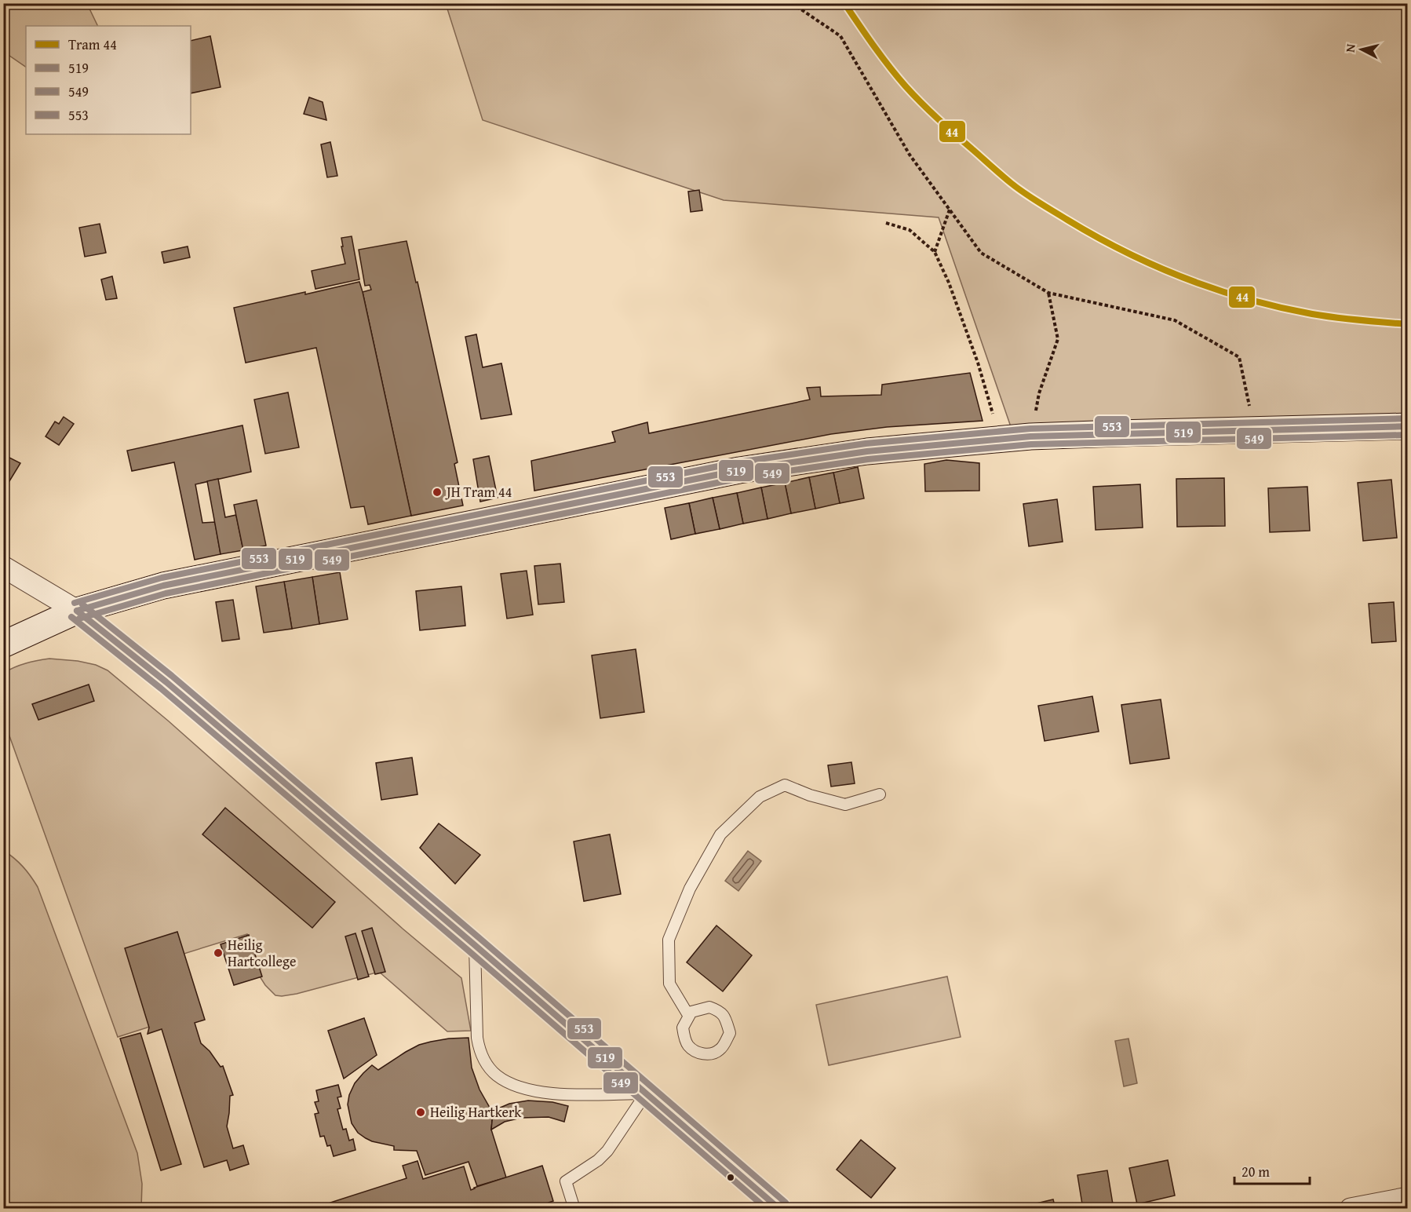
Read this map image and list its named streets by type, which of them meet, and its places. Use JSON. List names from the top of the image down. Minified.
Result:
{"places":["JH Tram 44","Heilig Hartcollege","Heilig Hartkerk"],"lines":["tram line 44","transit line 553","transit line 519","transit line 549"],"legend":["Tram 44","519","549","553"],"scale_bar":"20 m","north":"left"}
